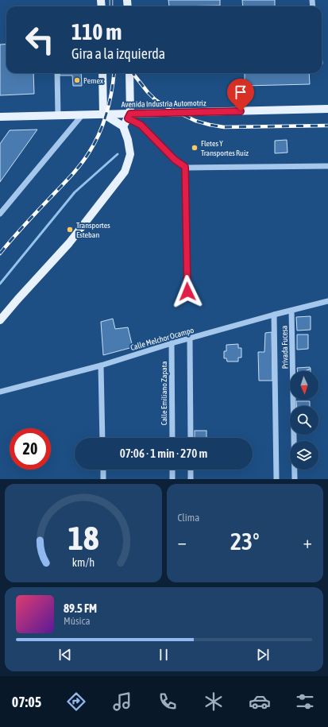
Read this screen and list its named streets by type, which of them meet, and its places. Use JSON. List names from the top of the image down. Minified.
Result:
{"streets":{"main road":["Avenida Industria Automotriz"],"street":["Calle Melchor Ocampo","Privada Fucesa","Calle Emiliano Zapata"]},"crossings":[["Calle Melchor Ocampo","Privada Fucesa"],["Calle Melchor Ocampo","Calle Emiliano Zapata"]],"places":["Pemex","Fletes Y Transportes Ruiz","Transportes Esteban"],"north":"bottom","page":{"turn":["110 m","Gira a la izquierda"],"limit":"20","trip":"07:06 · 1 min · 270 m","tile":"Clima","heat":["−","23°","+"],"song":["89.5 FM","Música"],"tabs":"07:05","gauge":["18","km/h"]}}
